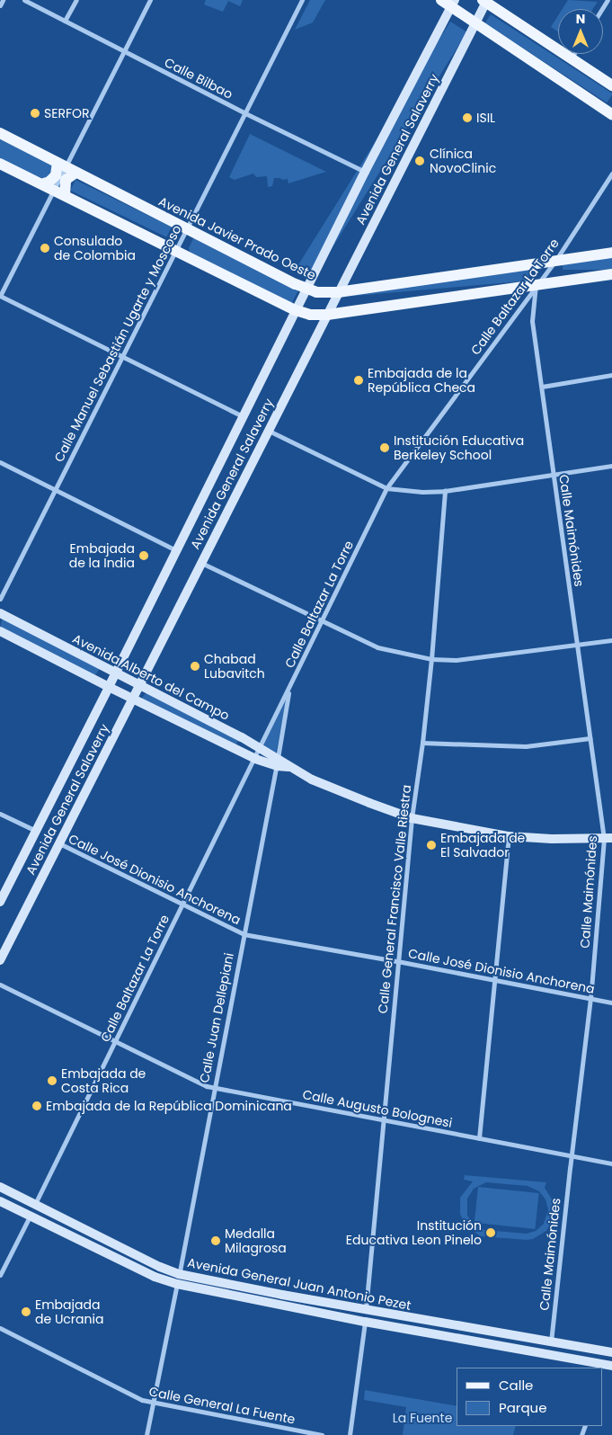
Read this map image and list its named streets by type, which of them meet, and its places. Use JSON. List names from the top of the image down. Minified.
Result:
{"streets":{"main road":["Avenida General Salaverry","Avenida Javier Prado Oeste","Avenida Alberto del Campo","Avenida General Juan Antonio Pezet"],"street":["Calle Bilbao","Calle Baltazar La Torre","Calle Manuel Sebastián Ugarte y Moscoso","Calle Maimónides","Calle José Dionisio Anchorena","Calle General Francisco Valle Riestra","Calle Juan Dellepiani","Calle Augusto Bolognesi","Calle General La Fuente"]},"crossings":[["Calle Bilbao","Avenida General Salaverry"],["Calle Bilbao","Calle Manuel Sebastián Ugarte y Moscoso"],["Avenida General Salaverry","Avenida Javier Prado Oeste"],["Avenida General Salaverry","Avenida Alberto del Campo"],["Avenida General Salaverry","Calle José Dionisio Anchorena"],["Avenida Javier Prado Oeste","Calle Baltazar La Torre"],["Avenida Javier Prado Oeste","Calle Manuel Sebastián Ugarte y Moscoso"],["Calle Baltazar La Torre","Calle Maimónides"],["Calle Baltazar La Torre","Avenida Alberto del Campo"],["Calle Baltazar La Torre","Calle José Dionisio Anchorena"],["Calle Baltazar La Torre","Calle Juan Dellepiani"],["Calle Baltazar La Torre","Calle Augusto Bolognesi"],["Calle Baltazar La Torre","Avenida General Juan Antonio Pezet"],["Calle Maimónides","Avenida Alberto del Campo"],["Calle Maimónides","Calle José Dionisio Anchorena"],["Calle Maimónides","Calle Augusto Bolognesi"],["Calle Maimónides","Avenida General Juan Antonio Pezet"],["Avenida Alberto del Campo","Calle General Francisco Valle Riestra"],["Avenida Alberto del Campo","Calle Juan Dellepiani"],["Calle José Dionisio Anchorena","Calle General Francisco Valle Riestra"],["Calle José Dionisio Anchorena","Calle Juan Dellepiani"],["Calle General Francisco Valle Riestra","Calle Augusto Bolognesi"],["Calle General Francisco Valle Riestra","Avenida General Juan Antonio Pezet"],["Calle Juan Dellepiani","Calle Augusto Bolognesi"],["Calle Juan Dellepiani","Avenida General Juan Antonio Pezet"],["Calle Juan Dellepiani","Calle General La Fuente"]],"parks":["La Fuente"],"places":["SERFOR","ISIL","Clínica NovoClinic","Consulado de Colombia","Embajada de la República Checa","Institución Educativa Berkeley School","Embajada de la India","Chabad Lubavitch","Embajada de El Salvador","Embajada de Costa Rica","Embajada de la República Dominicana","Institución Educativa Leon Pinelo","Medalla Milagrosa","Embajada de Ucrania"],"legend":["Calle","Parque"],"north":"top"}
